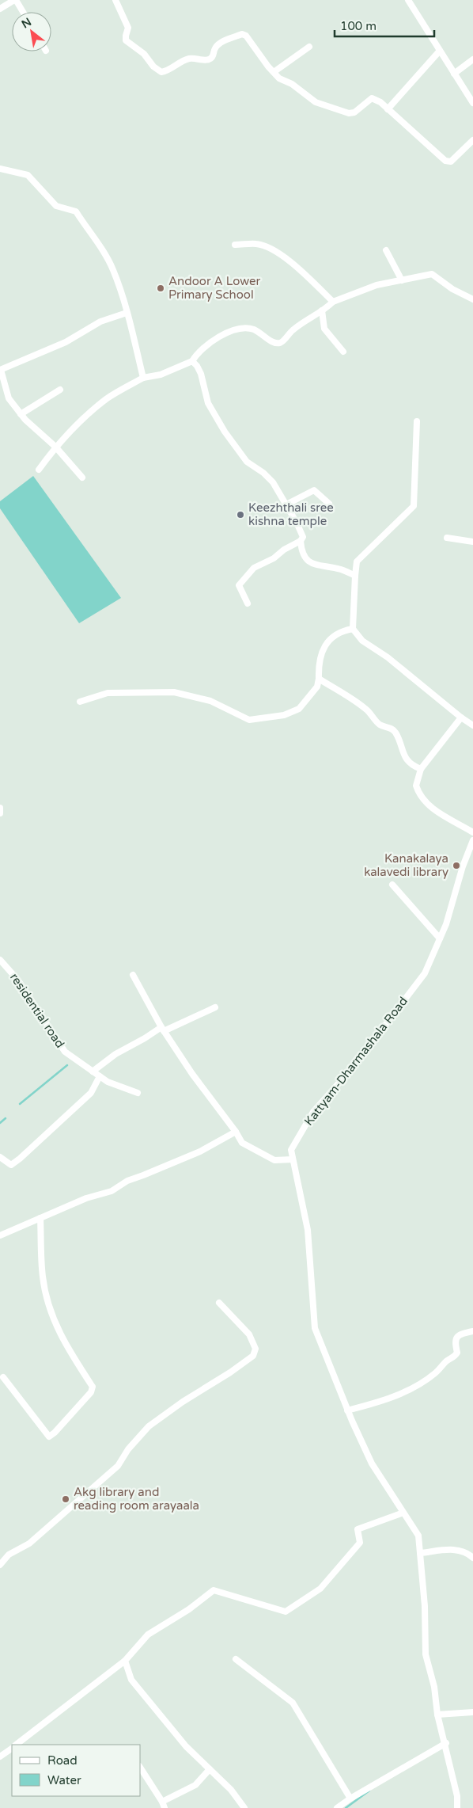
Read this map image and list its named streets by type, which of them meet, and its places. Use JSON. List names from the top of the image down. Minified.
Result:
{"streets":{"street":["residential road","Kattyam-Dharmashala Road"]},"places":["Andoor A Lower Primary School","Keezhthali sree kishna temple","Kanakalaya kalavedi library","Akg library and reading room arayaala"],"legend":["Road","Water"],"scale_bar":"100 m","north":"top left"}
